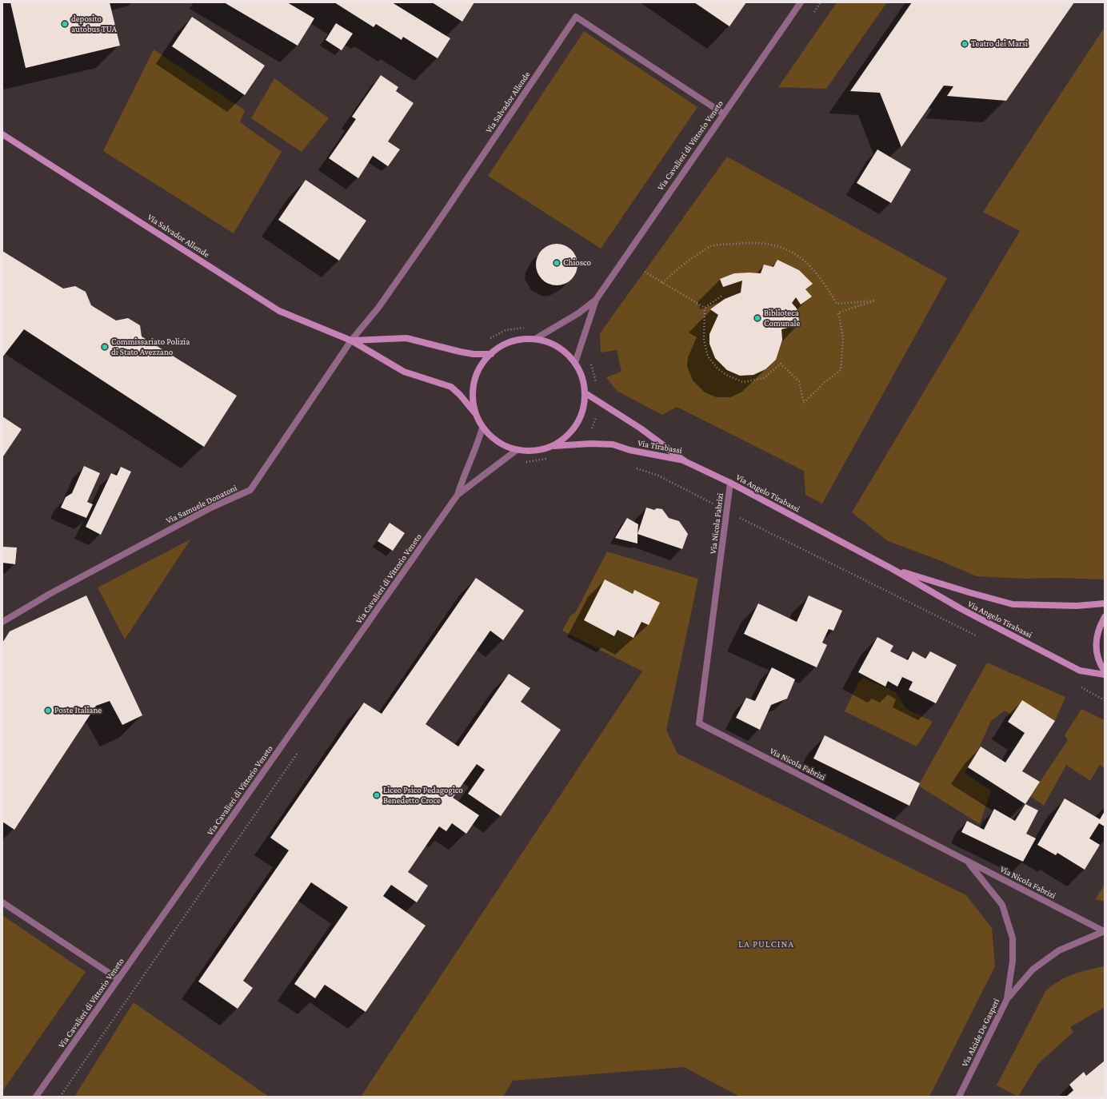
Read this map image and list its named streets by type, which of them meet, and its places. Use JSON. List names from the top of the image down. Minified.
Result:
{"streets":{"street":["Via Salvador Allende","Via Cavalieri di Vittorio Veneto","Via Tirabassi","Via Angelo Tirabassi","Via Samuele Donatoni","Via Nicola Fabrizi","Via Alcide De Gasperi"]},"crossings":[["Via Salvador Allende","Via Cavalieri di Vittorio Veneto"],["Via Salvador Allende","Via Tirabassi"],["Via Salvador Allende","Via Samuele Donatoni"],["Via Cavalieri di Vittorio Veneto","Via Tirabassi"],["Via Tirabassi","Via Angelo Tirabassi"],["Via Angelo Tirabassi","Via Nicola Fabrizi"],["Via Nicola Fabrizi","Via Alcide De Gasperi"]],"districts":["LA PULCINA"],"places":["deposito autobus TUA","Teatro dei Marsi","Chiosco","Biblioteca Comunale","Commissariato Polizia di Stato Avezzano","Poste Italiane","Liceo Psico Pedagogico Benedetto Croce"]}
